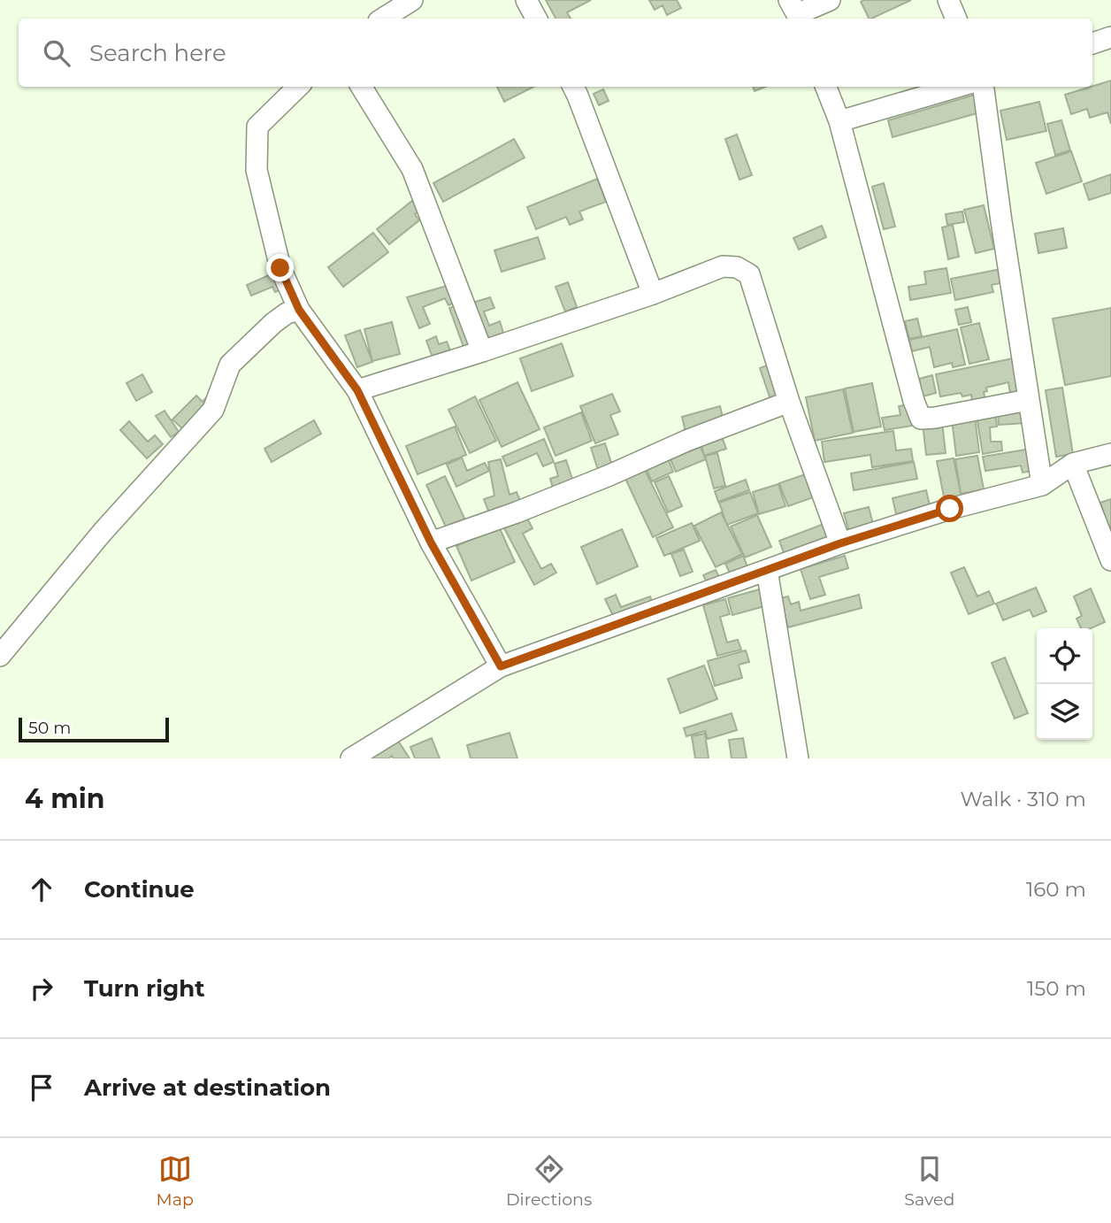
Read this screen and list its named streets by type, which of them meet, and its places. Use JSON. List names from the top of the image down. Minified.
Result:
{"scale_bar":"50 m","page":{"search":"Search here","scale":"50 m","heading":["4 min","Walk · 310 m"],"list":[["Continue","160 m"],["Turn right","150 m"],"Arrive at destination"],"nav":["Map","Directions","Saved"]}}
